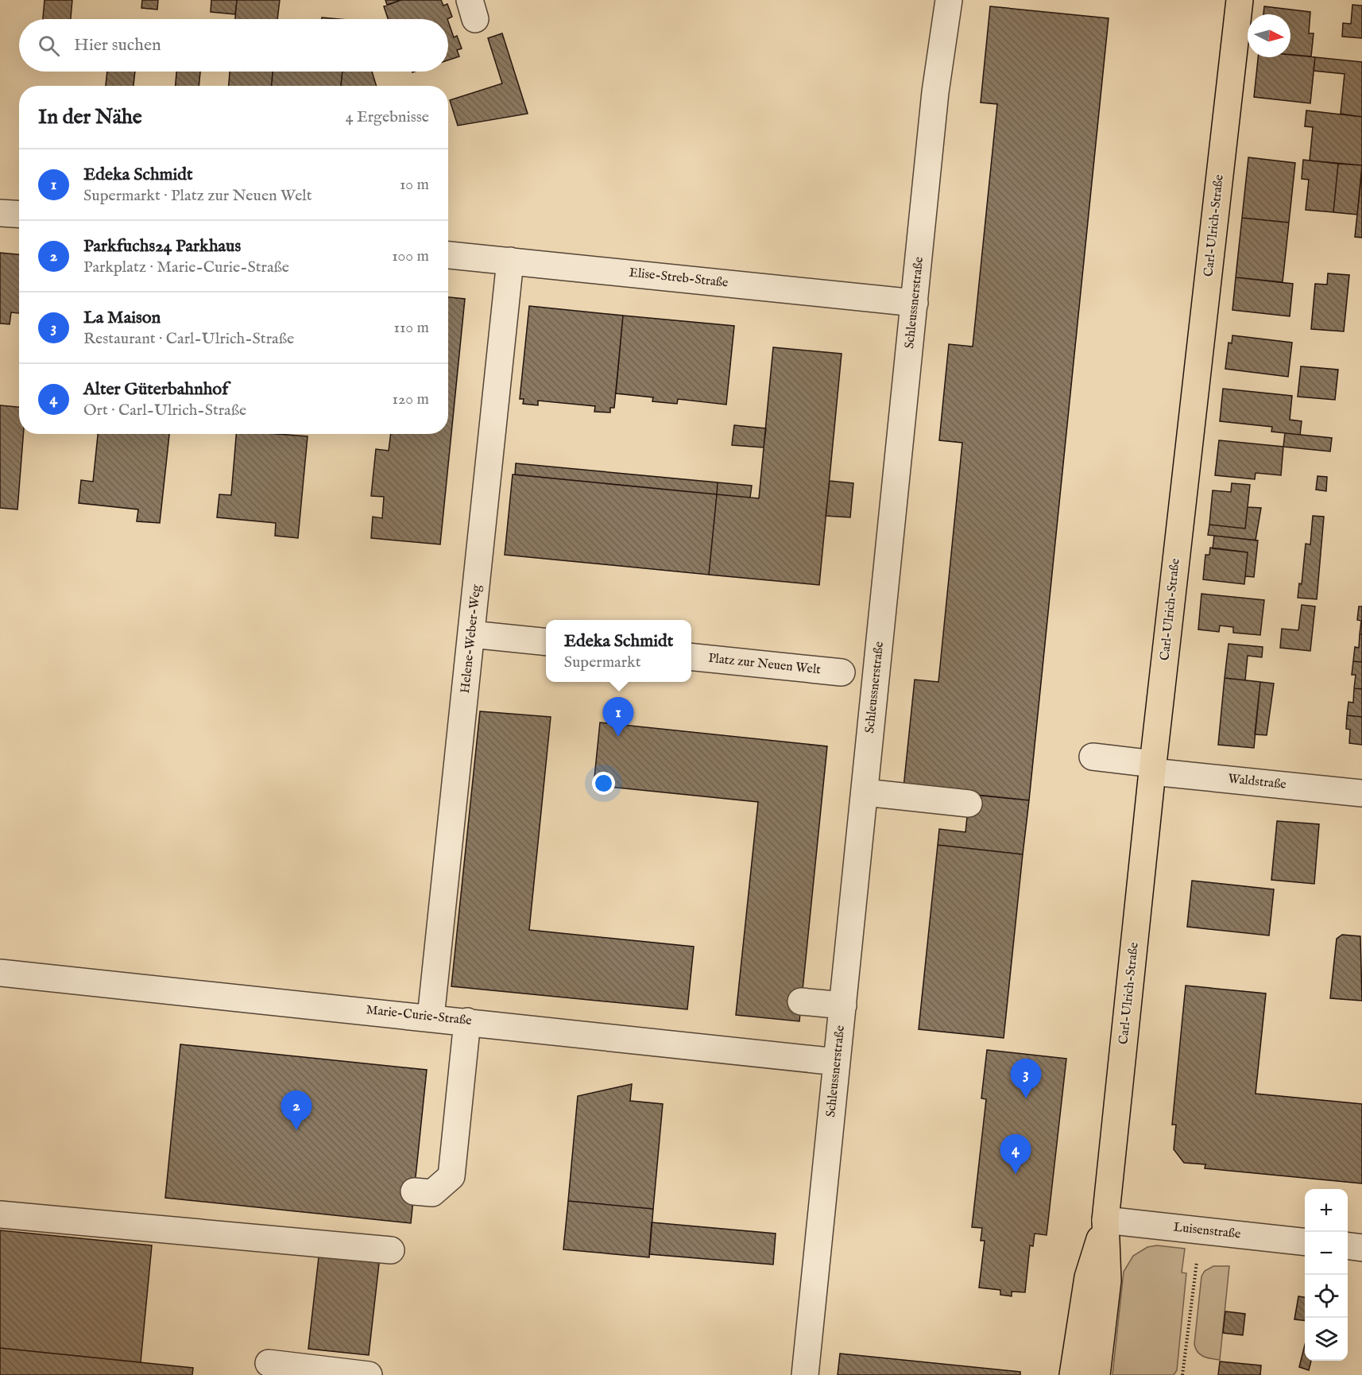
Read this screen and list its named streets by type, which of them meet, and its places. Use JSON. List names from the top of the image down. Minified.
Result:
{"streets":{"main road":["Carl-Ulrich-Straße"],"street":["Elise-Streb-Straße","Schleussnerstraße","Helene-Weber-Weg","Platz zur Neuen Welt","Waldstraße","Marie-Curie-Straße","Luisenstraße"]},"crossings":[["Carl-Ulrich-Straße","Waldstraße"],["Carl-Ulrich-Straße","Luisenstraße"],["Elise-Streb-Straße","Schleussnerstraße"],["Elise-Streb-Straße","Helene-Weber-Weg"],["Schleussnerstraße","Marie-Curie-Straße"],["Helene-Weber-Weg","Marie-Curie-Straße"]],"north":"right","page":{"search":"Hier suchen","heading":["In der Nähe","4 Ergebnisse"],"list":[{"mark":"1","name":"Edeka Schmidt","note":"Supermarkt · Platz zur Neuen Welt","value":"10 m"},{"mark":"2","name":"Parkfuchs24 Parkhaus","note":"Parkplatz · Marie-Curie-Straße","value":"100 m"},{"mark":"3","name":"La Maison","note":"Restaurant · Carl-Ulrich-Straße","value":"110 m"},{"mark":"4","name":"Alter Güterbahnhof","note":"Ort · Carl-Ulrich-Straße","value":"120 m"}],"popup":["Edeka Schmidt","Supermarkt"],"pins":["1","3","2","4"],"map_buttons":["+","−"]}}
